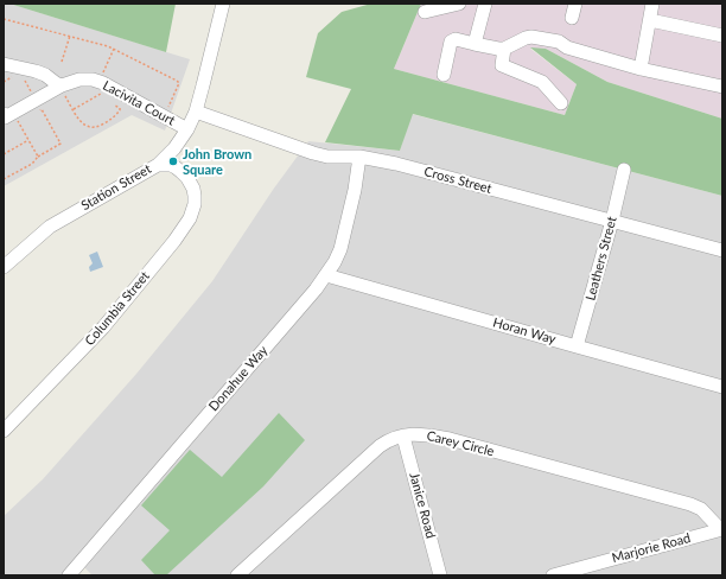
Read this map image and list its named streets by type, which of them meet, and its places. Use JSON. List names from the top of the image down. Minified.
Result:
{"streets":{"street":["Lacivita Court","Cross Street","Station Street","Leathers Street","Columbia Street","Horan Way","Donahue Way","Carey Circle","Janice Road","Marjorie Road"]},"crossings":[["Lacivita Court","Station Street"],["Cross Street","Station Street"],["Cross Street","Leathers Street"],["Cross Street","Donahue Way"],["Station Street","Columbia Street"],["Leathers Street","Horan Way"],["Horan Way","Donahue Way"],["Carey Circle","Janice Road"],["Carey Circle","Marjorie Road"]],"places":["John Brown Square"]}
